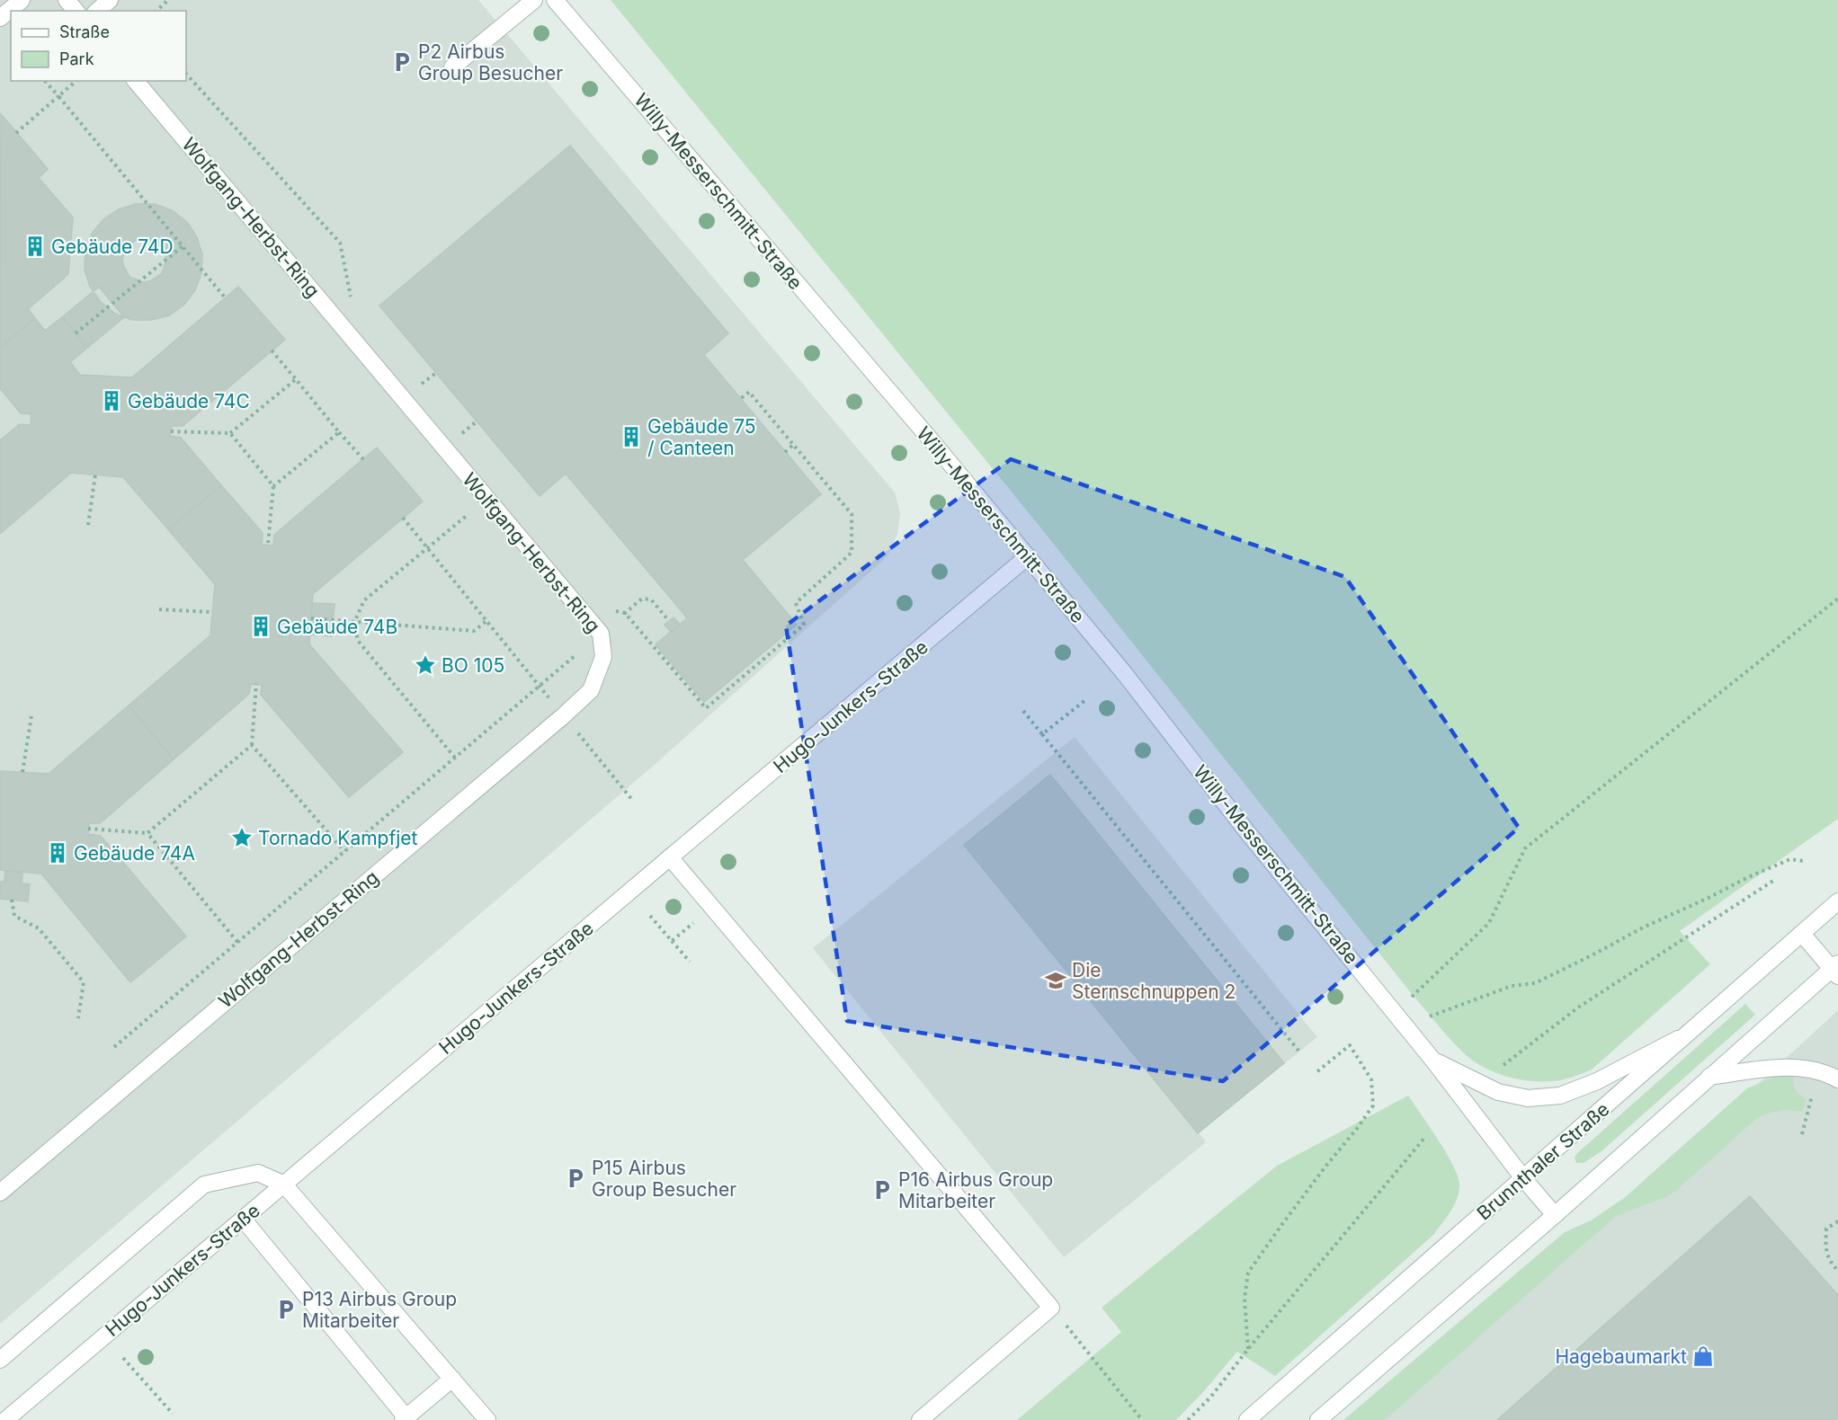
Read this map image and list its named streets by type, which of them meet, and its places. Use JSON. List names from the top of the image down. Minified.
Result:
{"streets":{"street":["Willy-Messerschmitt-Straße","Wolfgang-Herbst-Ring","Hugo-Junkers-Straße","Brunnthaler Straße"]},"crossings":[["Willy-Messerschmitt-Straße","Hugo-Junkers-Straße"],["Willy-Messerschmitt-Straße","Brunnthaler Straße"]],"places":{"parking":["P2 Airbus Group Besucher","P15 Airbus Group Besucher","P16 Airbus Group Mitarbeiter","P13 Airbus Group Mitarbeiter"],"building":["Gebäude 74D","Gebäude 74C","Gebäude 75 / Canteen","Gebäude 74B","Gebäude 74A"],"place":["BO 105","Tornado Kampfjet"],"school or university":["Die Sternschnuppen 2"],"shop":["Hagebaumarkt"]},"legend":["Straße","Park"]}
